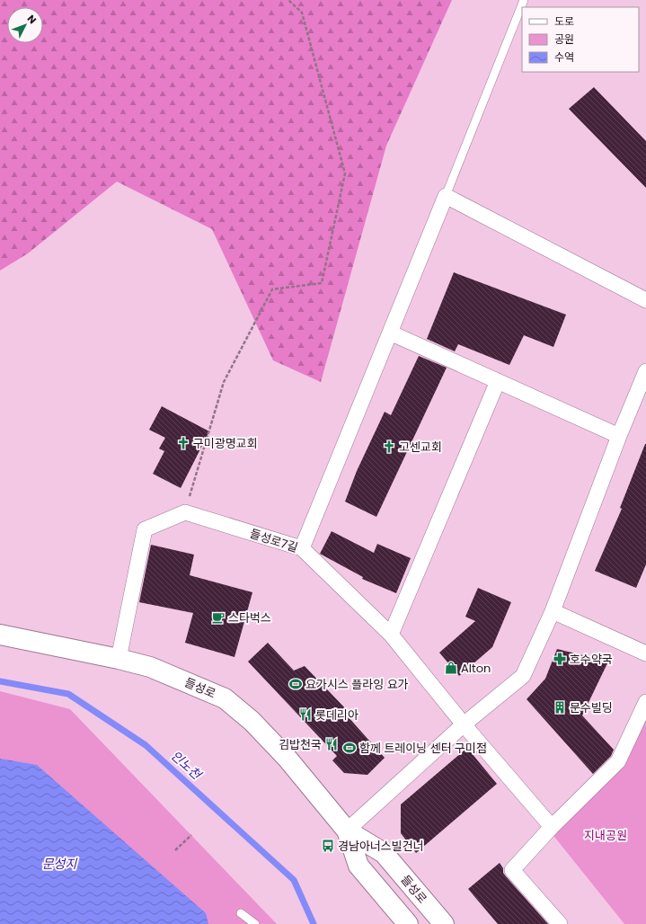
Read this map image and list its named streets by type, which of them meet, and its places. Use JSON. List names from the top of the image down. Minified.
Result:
{"streets":{"street":["들성로7길","들성로"]},"water":["인노천","문성지"],"parks":["지내공원"],"places":{"church":["구미광명교회","고센교회"],"cafe":["스타벅스"],"pharmacy":["호수약국"],"shop":["Alton"],"sports":["요가시스 플라잉 요가","함께 트레이닝 센터 구미점"],"building":["문수빌딩"],"restaurant":["롯데리아","김밥천국"],"bus stop":["경남아너스빌건너"]},"legend":["도로","공원","수역"],"north":"top right"}
